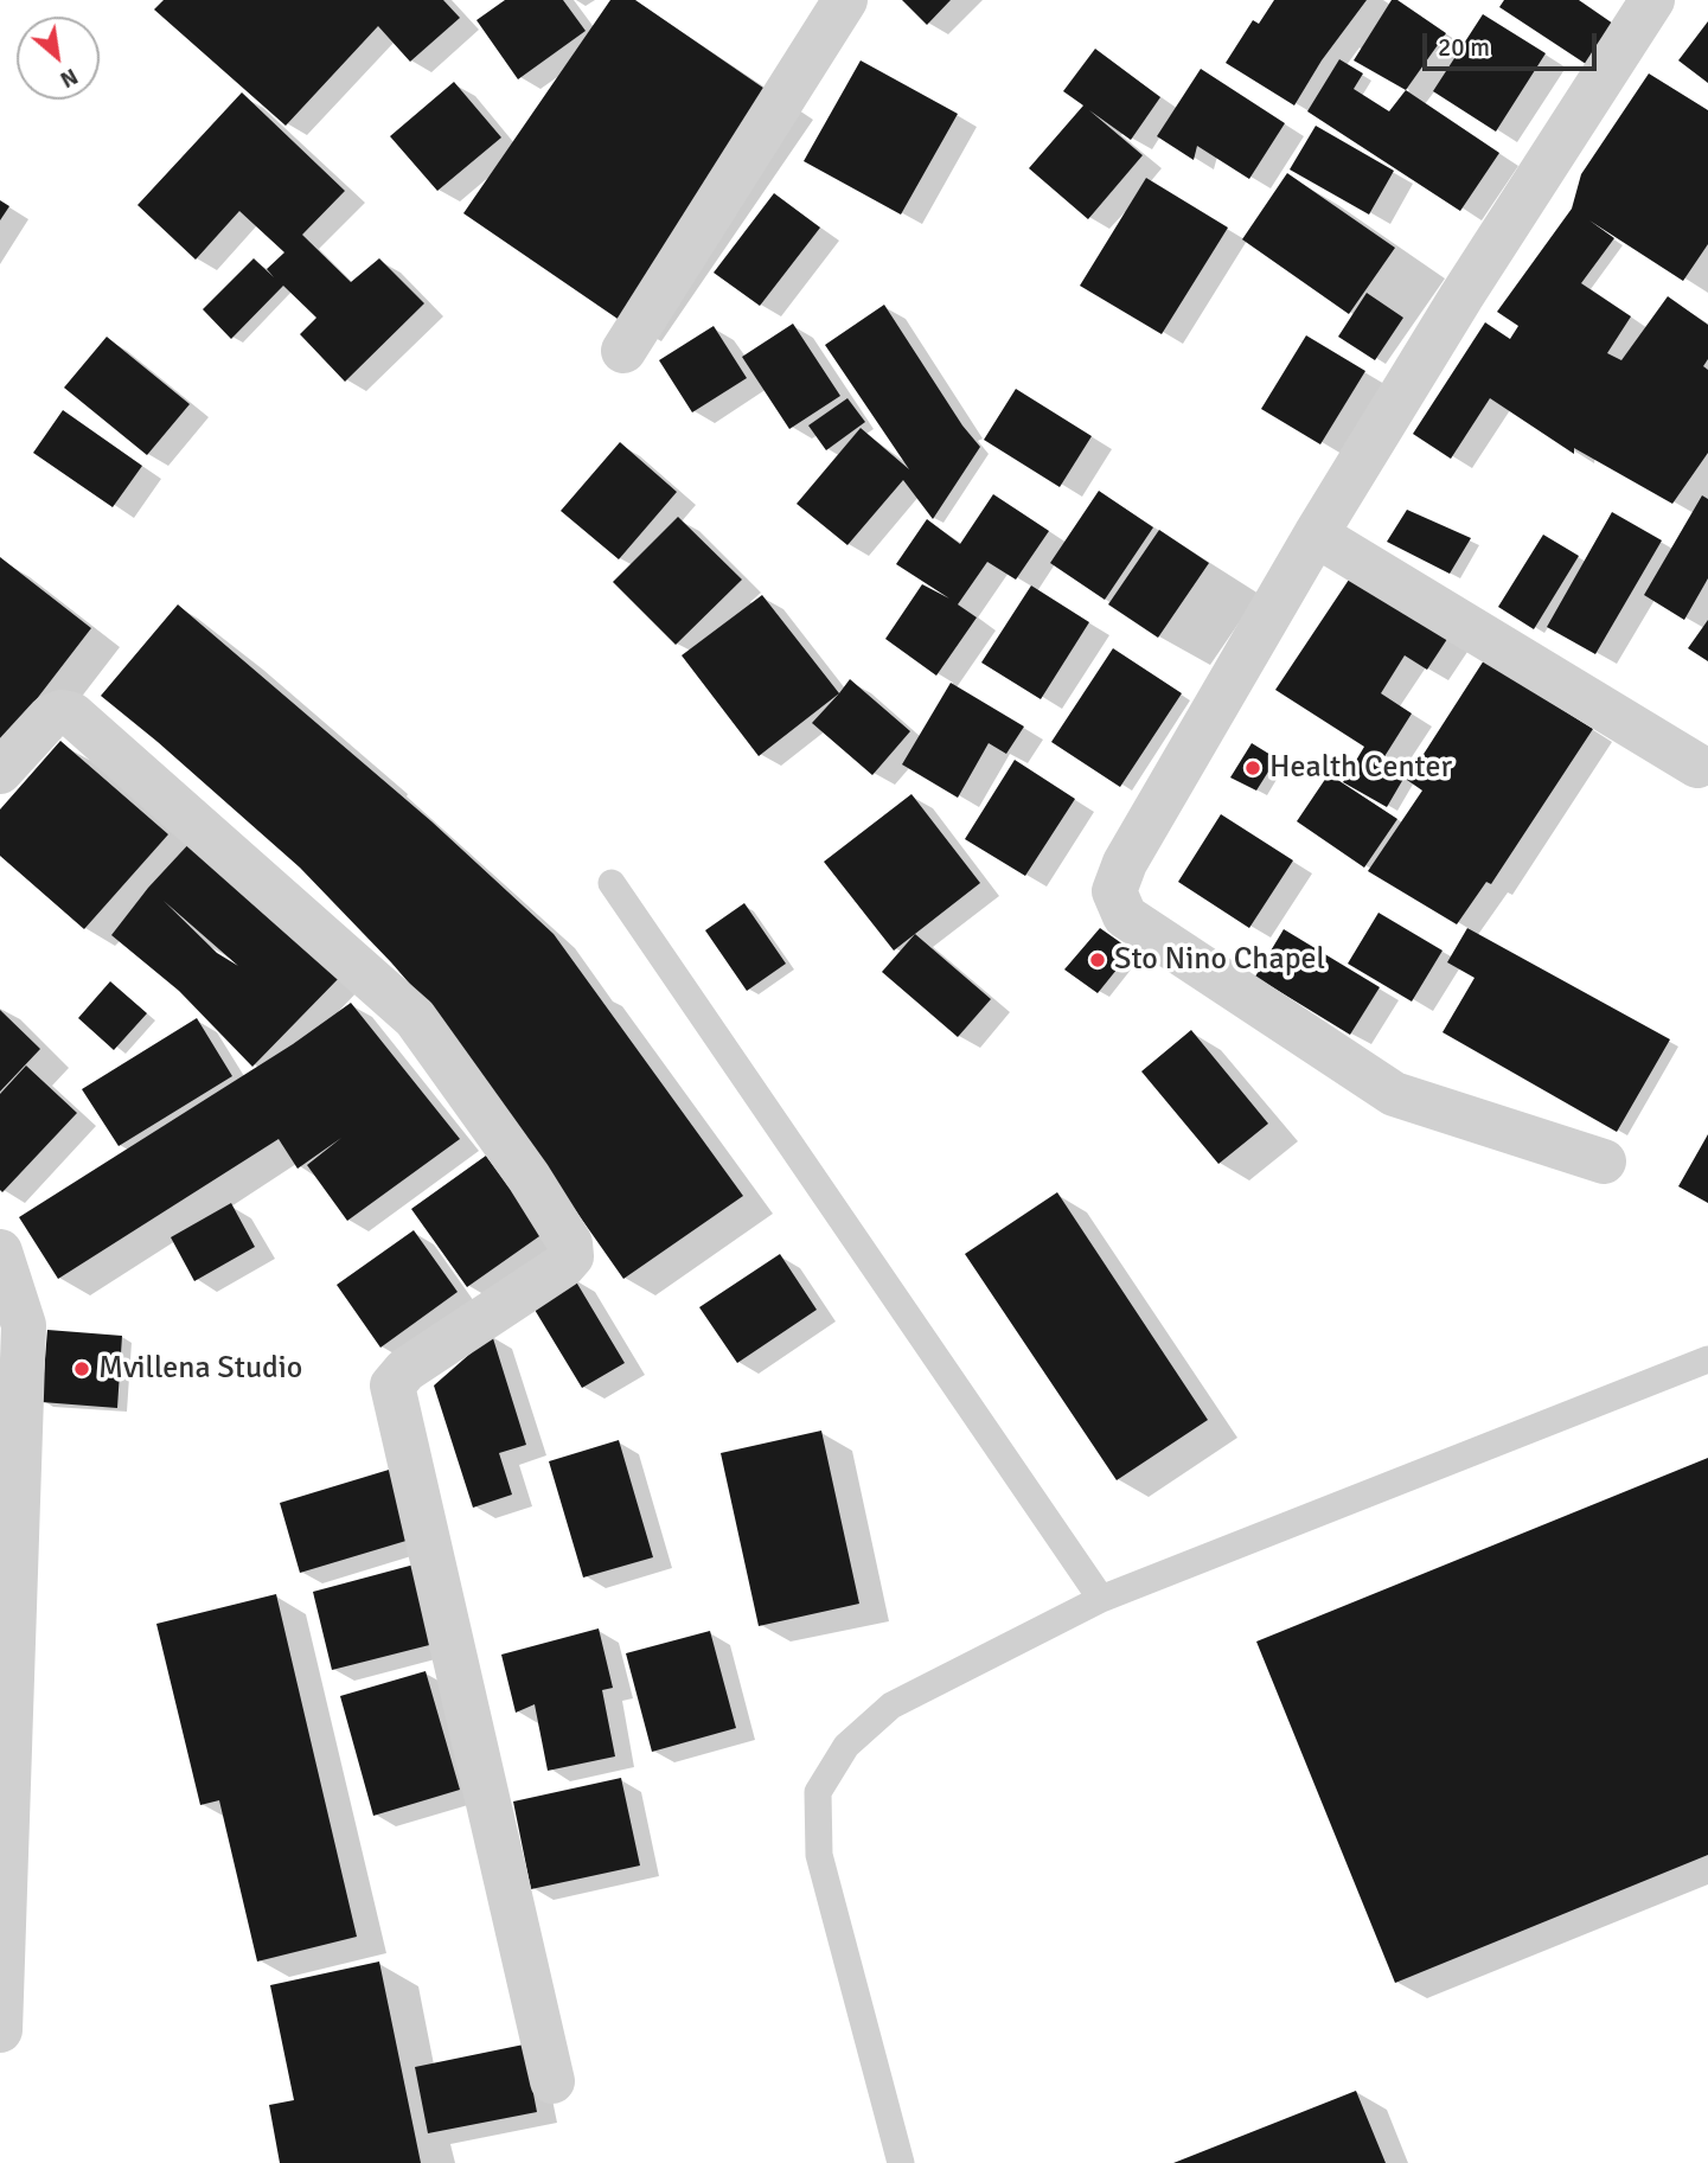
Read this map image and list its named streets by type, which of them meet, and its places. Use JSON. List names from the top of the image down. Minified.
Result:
{"places":["Health Center","Sto Nino Chapel","Mvillena Studio"],"scale_bar":"20 m","north":"bottom right"}
